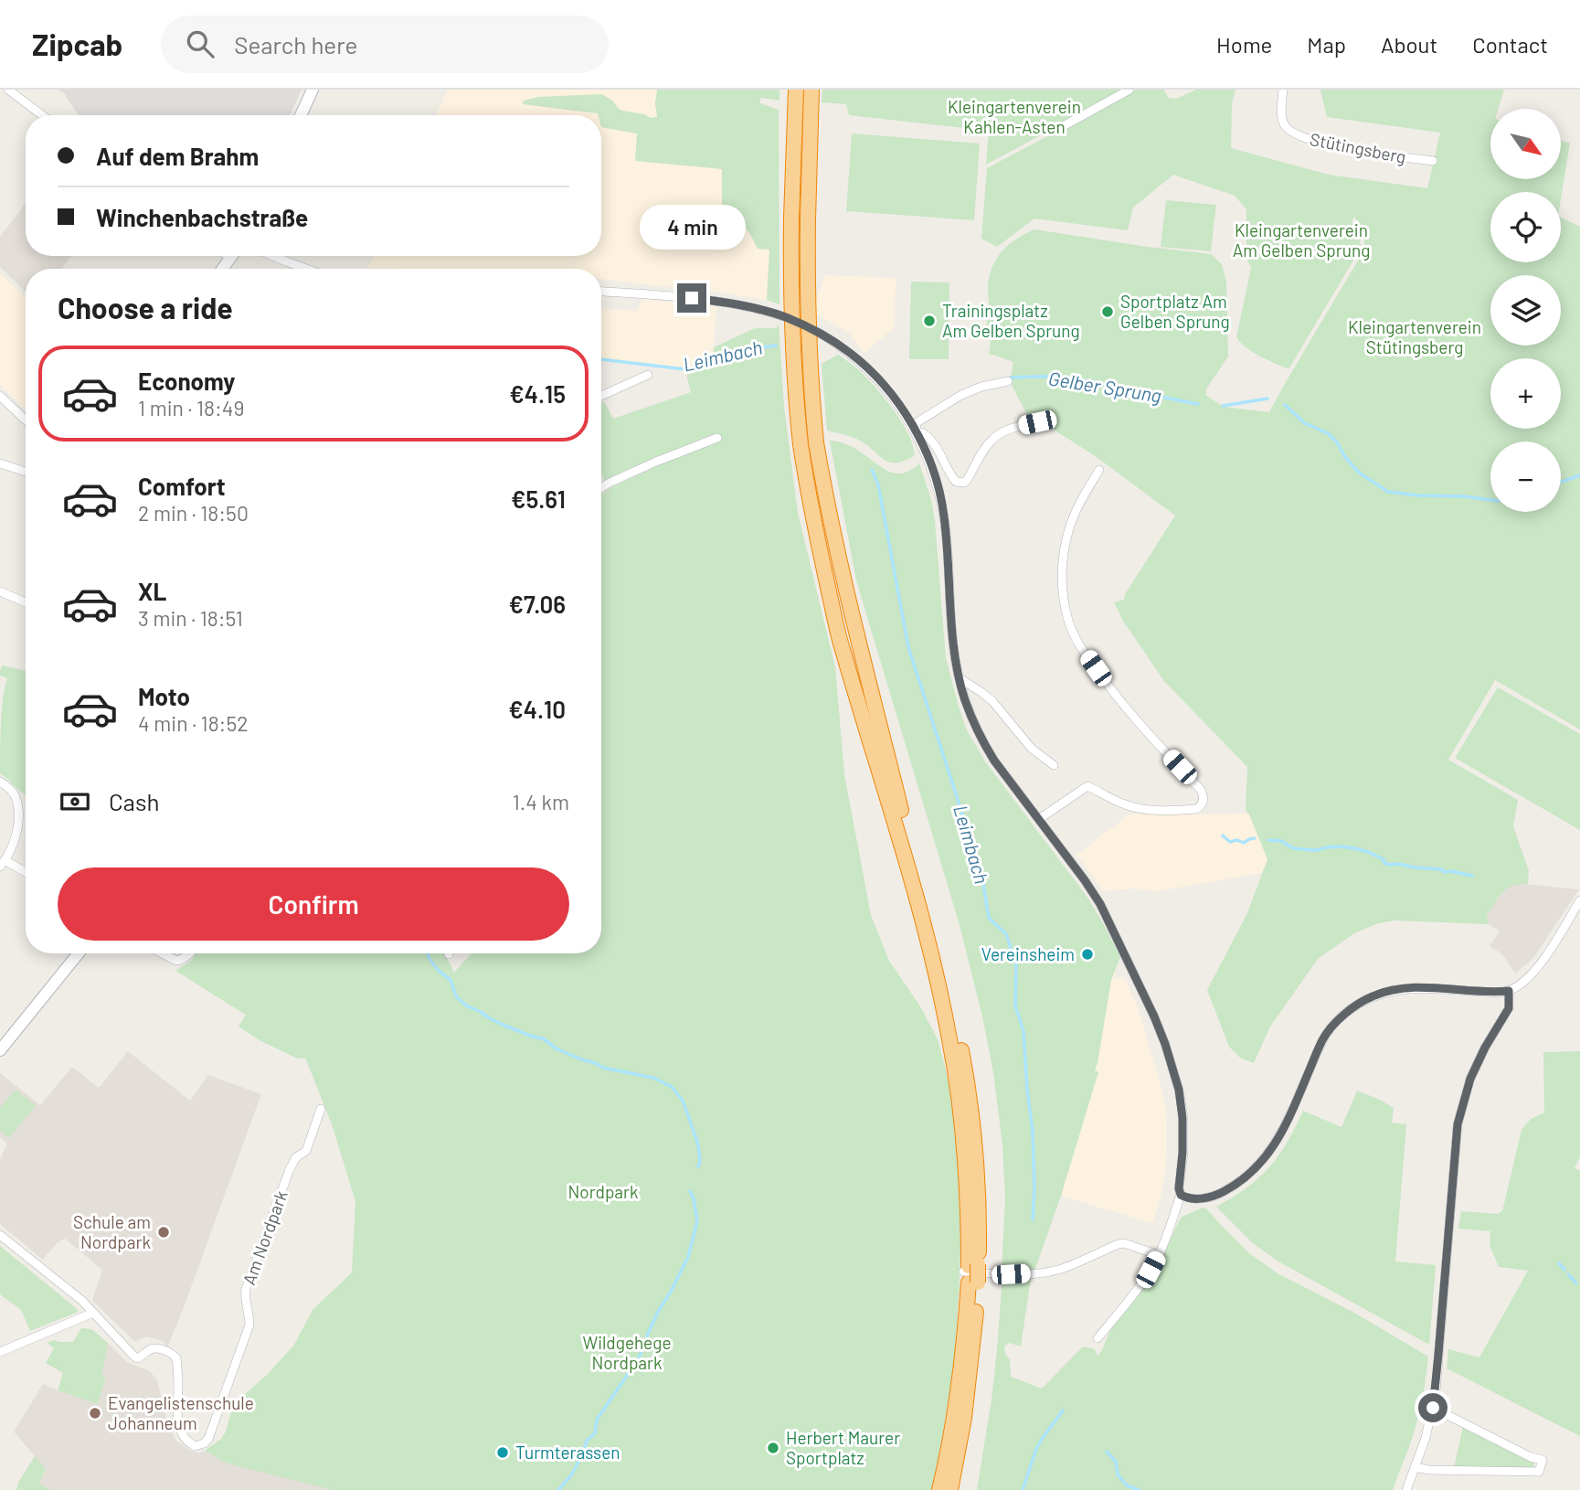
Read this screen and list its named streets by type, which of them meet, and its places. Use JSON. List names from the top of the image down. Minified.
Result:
{"streets":{"street":["Stütingsberg","Am Nordpark"]},"water":["Leimbach","Gelber Sprung"],"parks":["Kleingartenverein Kahlen-Asten","Kleingartenverein Am Gelben Sprung","Kleingartenverein Stütingsberg","Nordpark","Wildgehege Nordpark"],"places":["Sportplatz Am Gelben Sprung","Trainingsplatz Am Gelben Sprung","Vereinsheim","Schule am Nordpark","Evangelistenschule Johanneum","Herbert Maurer Sportplatz","Turmterassen"],"north":"bottom right","page":{"header":"Zipcab","search":"Search here","nav":["Home","Map","About","Contact"],"map_buttons":["+","−"],"banner":["Auf dem Brahm","Winchenbachstraße"],"bubble":"4 min","heading":"Choose a ride","list":[{"name":"Economy","note":"1 min · 18:49","value":"€4.15"},{"name":"Comfort","note":"2 min · 18:50","value":"€5.61"},{"name":"XL","note":"3 min · 18:51","value":"€7.06"},{"name":"Moto","note":"4 min · 18:52","value":"€4.10"}],"pay":["Cash","1.4 km"],"buttons":"Confirm"}}
